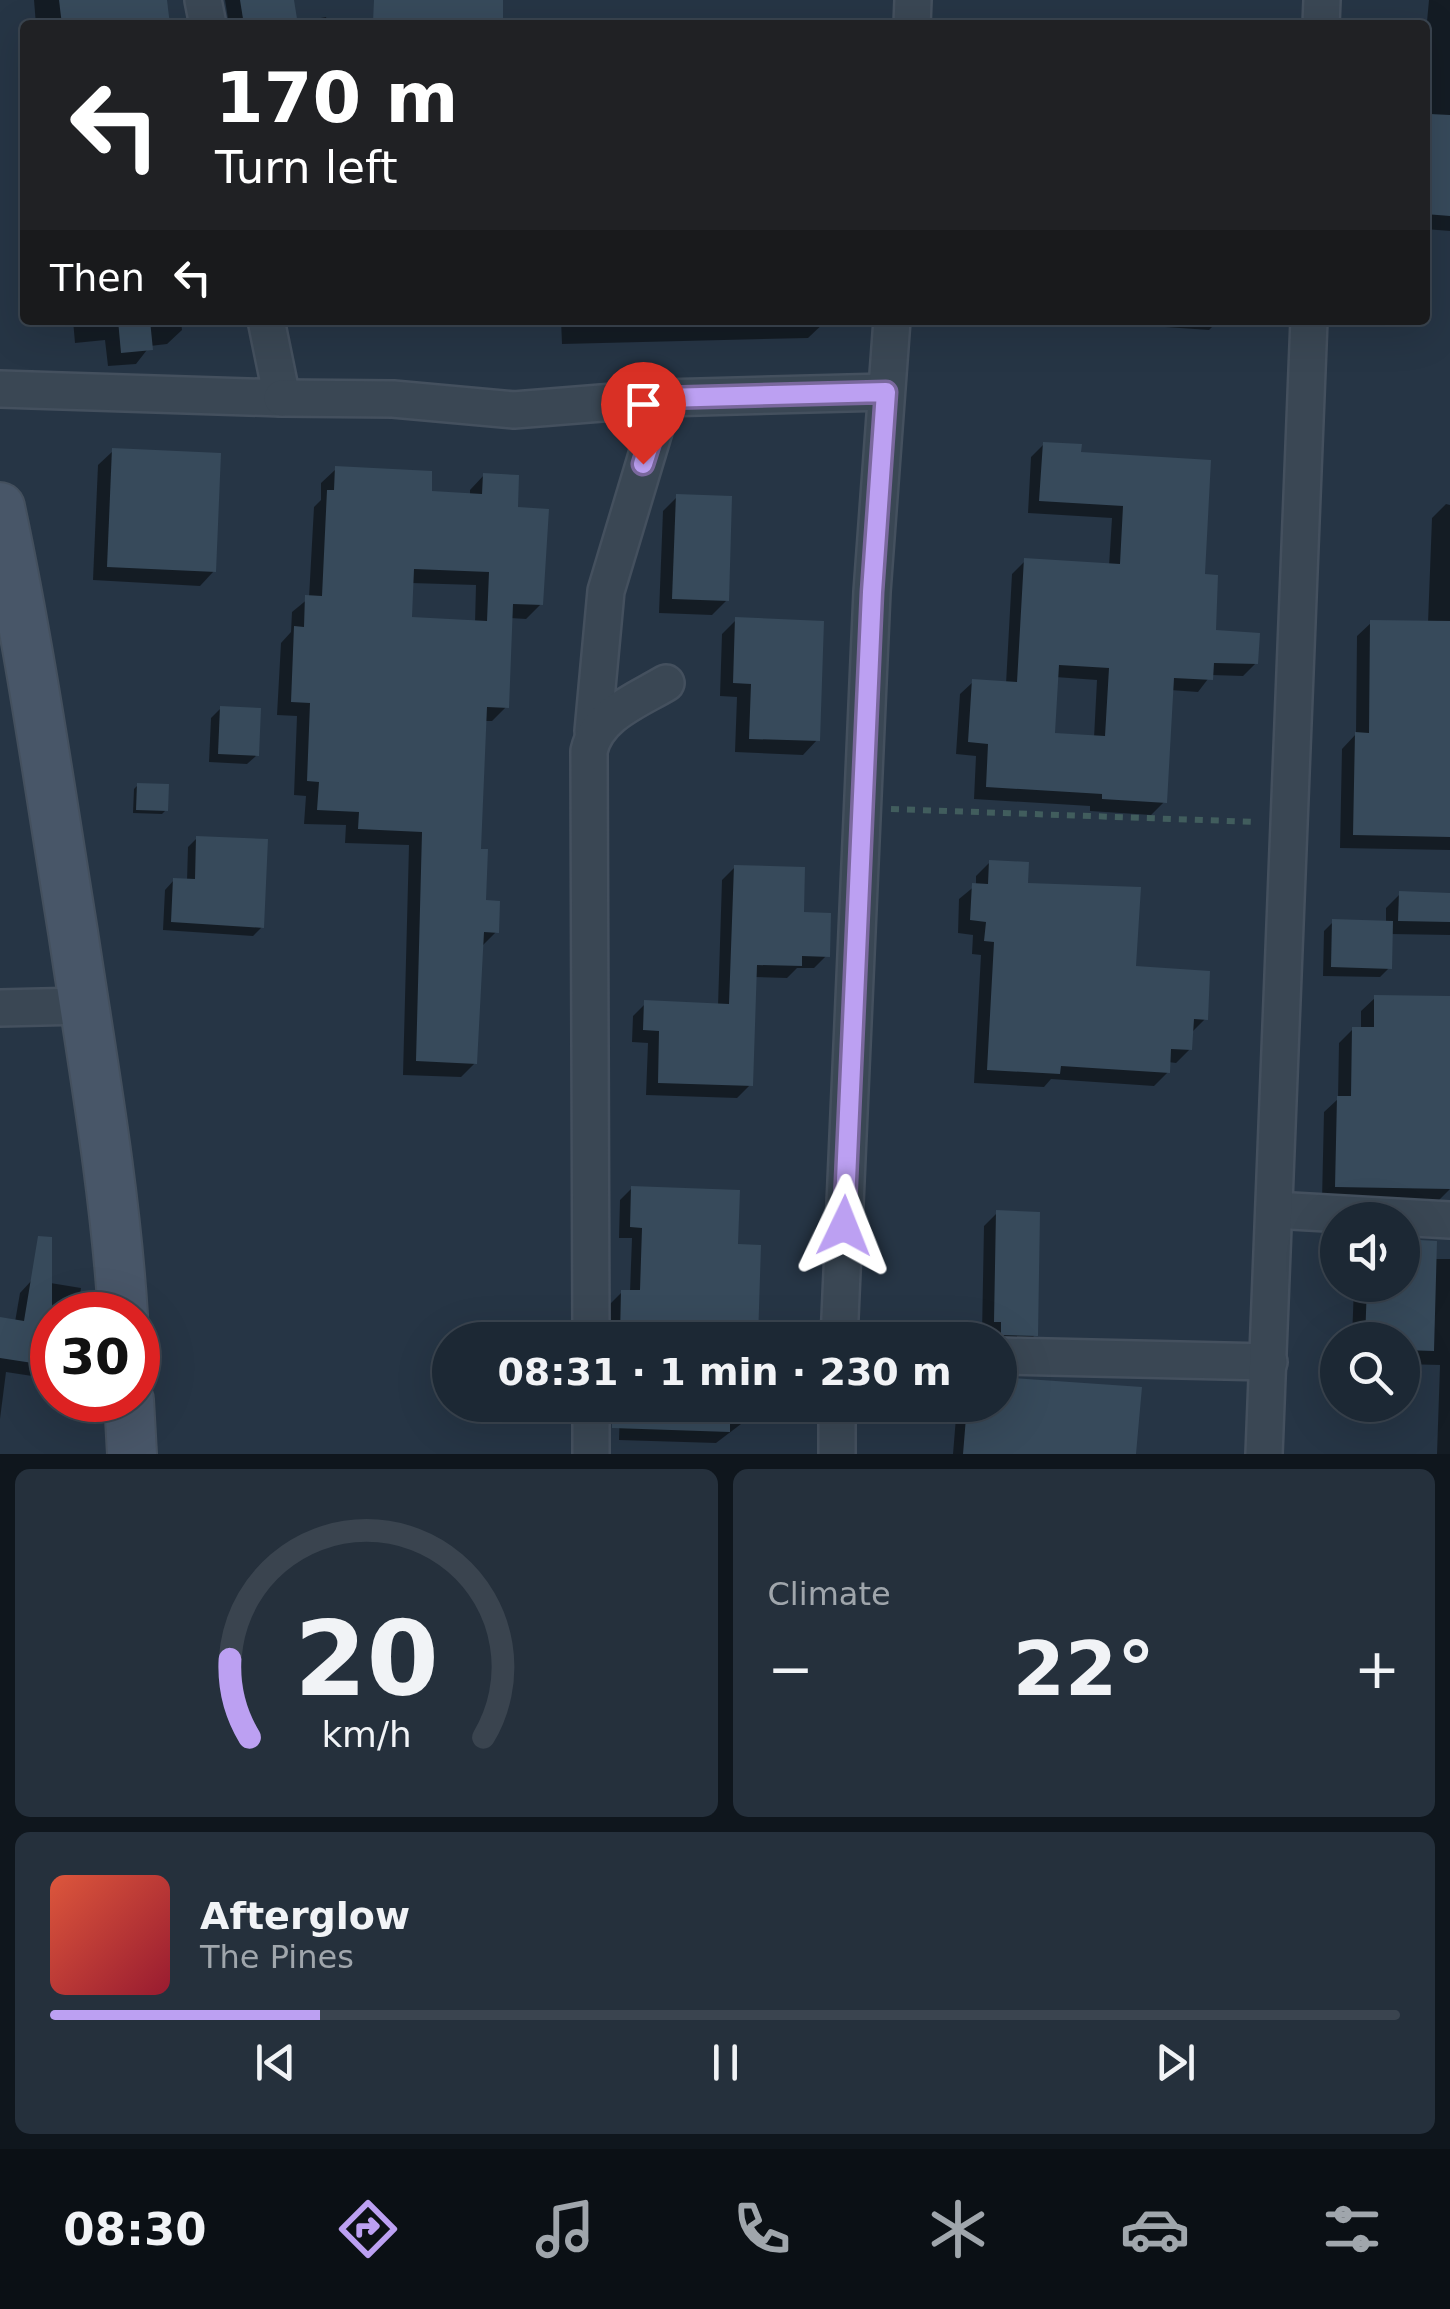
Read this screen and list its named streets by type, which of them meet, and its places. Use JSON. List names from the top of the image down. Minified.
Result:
{"page":{"turn":["170 m","Turn left"],"then":"Then","limit":"30","trip":"08:31 · 1 min · 230 m","tile":"Climate","heat":["−","22°","+"],"song":["Afterglow","The Pines"],"tabs":"08:30","gauge":["20","km/h"]}}
